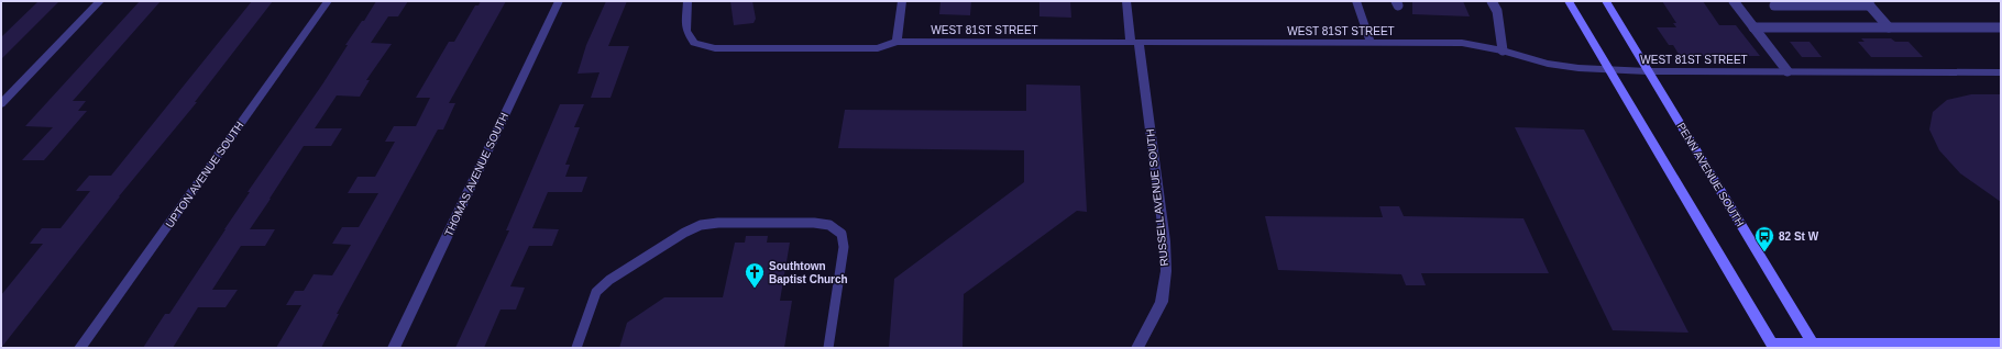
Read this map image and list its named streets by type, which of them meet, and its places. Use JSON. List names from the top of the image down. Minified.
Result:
{"streets":{"main road":["PENN AVENUE SOUTH"],"street":["WEST 81ST STREET","UPTON AVENUE SOUTH","THOMAS AVENUE SOUTH","RUSSELL AVENUE SOUTH"]},"crossings":[["WEST 81ST STREET","PENN AVENUE SOUTH"],["WEST 81ST STREET","RUSSELL AVENUE SOUTH"]],"places":{"bus stop":["82 St W"],"church":["Southtown Baptist Church"]}}
